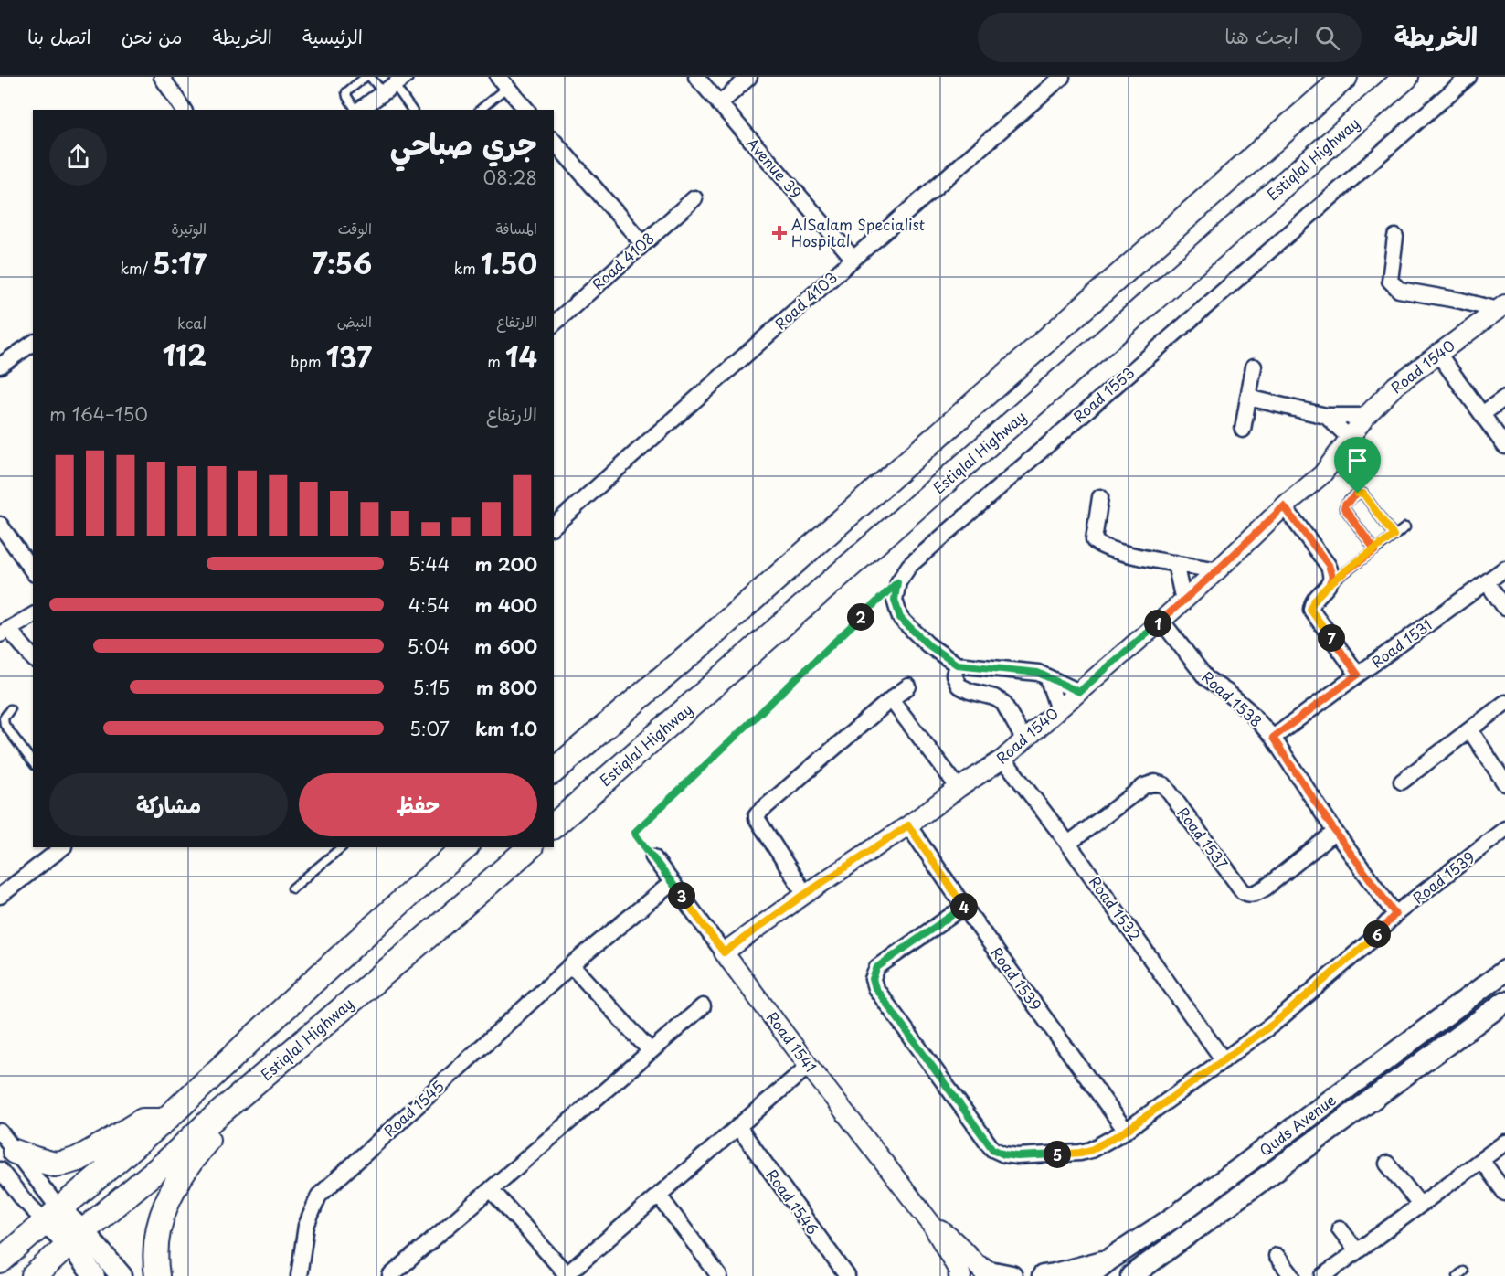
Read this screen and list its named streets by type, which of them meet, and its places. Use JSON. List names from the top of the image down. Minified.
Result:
{"streets":{"main road":["Estiqlal Highway","Quds Avenue"],"street":["Avenue 39","Road 4108","Road 4103","Road 1540","Road 1553","Road 1531","Road 1538","Road 1537","Road 1539","Road 1532","Road 1541","Road 1545","Road 1546"]},"crossings":[["Avenue 39","Road 4103"],["Road 1540","Road 1538"],["Road 1540","Road 1539"],["Road 1540","Road 1532"],["Road 1540","Road 1541"],["Road 1531","Road 1538"],["Road 1538","Road 1537"],["Road 1538","Road 1539"],["Road 1537","Road 1532"],["Road 1539","Road 1532"],["Road 1541","Road 1545"]],"places":{"health":["AlSalam Specialist Hospital"]},"page":{"header":"الخريطة","search":"ابحث هنا","nav":["الرئيسية","الخريطة","من نحن","اتصل بنا"],"heading":["جري صباحي","08:28"],"stats":[["المسافة","1.50 km"],["الوقت","7:56"],["الوتيرة","5:17 /km"],["الارتفاع","14 m"],["النبض","137 bpm"],["kcal","112"]],"chart":["الارتفاع","150–164 m"],"list":[{"name":"200 m","note":"5:44"},{"name":"400 m","note":"4:54"},{"name":"600 m","note":"5:04"},{"name":"800 m","note":"5:15"},{"name":"1.0 km","note":"5:07"}],"pins":["2","1","7","3","4","6","5"],"buttons":["حفظ","مشاركة"]}}
